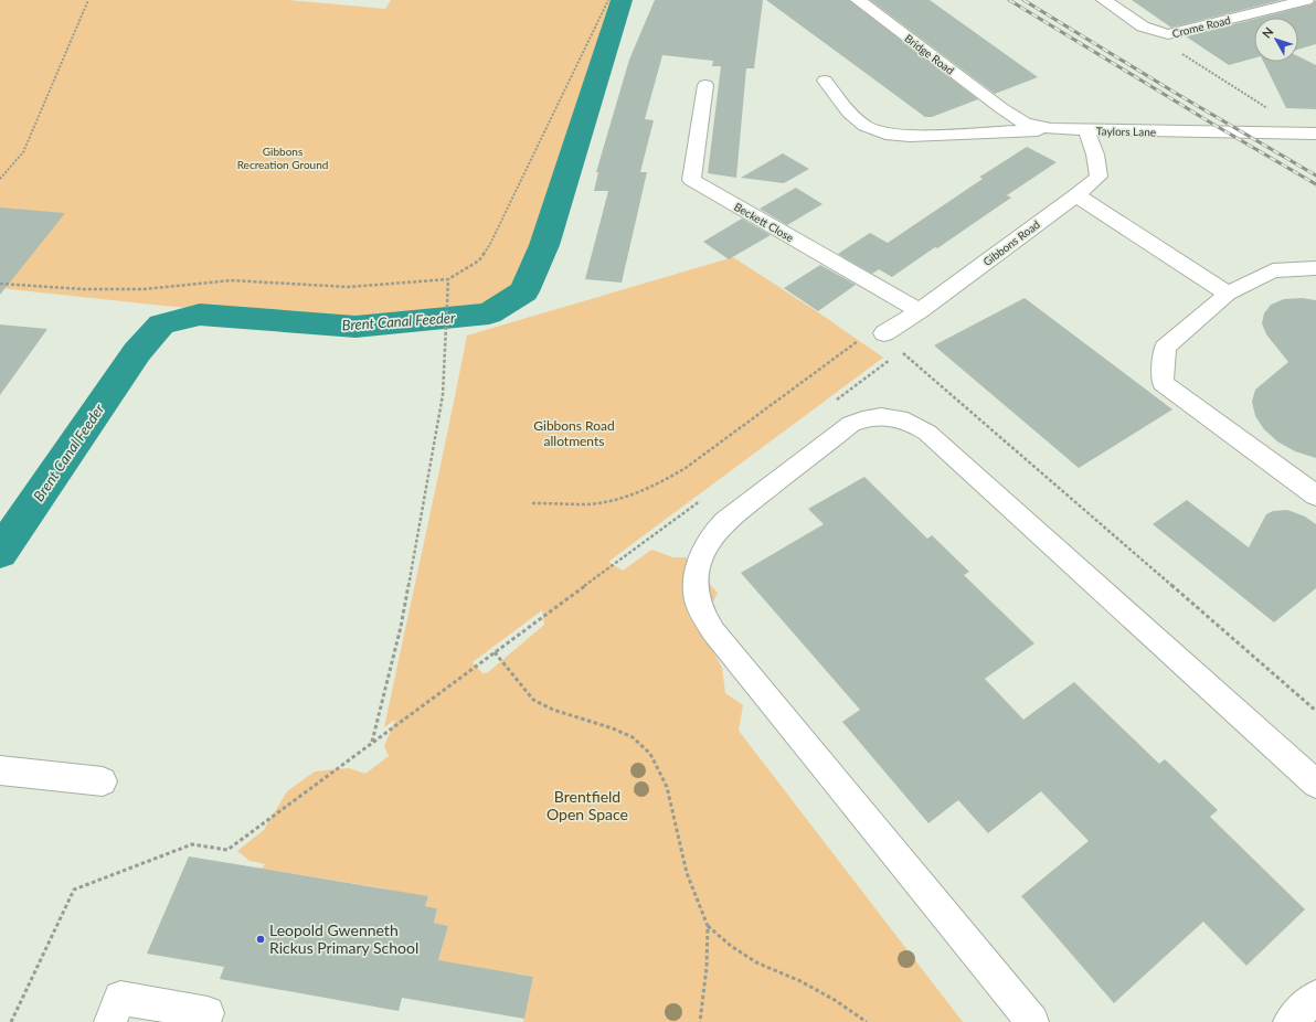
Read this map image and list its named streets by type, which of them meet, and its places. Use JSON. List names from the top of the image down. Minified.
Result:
{"streets":{"street":["Crome Road","Bridge Road","Taylors Lane","Beckett Close","Gibbons Road"]},"crossings":[["Bridge Road","Taylors Lane"],["Taylors Lane","Gibbons Road"],["Beckett Close","Gibbons Road"]],"water":["Brent Canal Feeder"],"parks":["Gibbons Recreation Ground","Gibbons Road allotments","Brentfield Open Space"],"places":["Leopold Gwenneth Rickus Primary School"],"north":"top left"}
